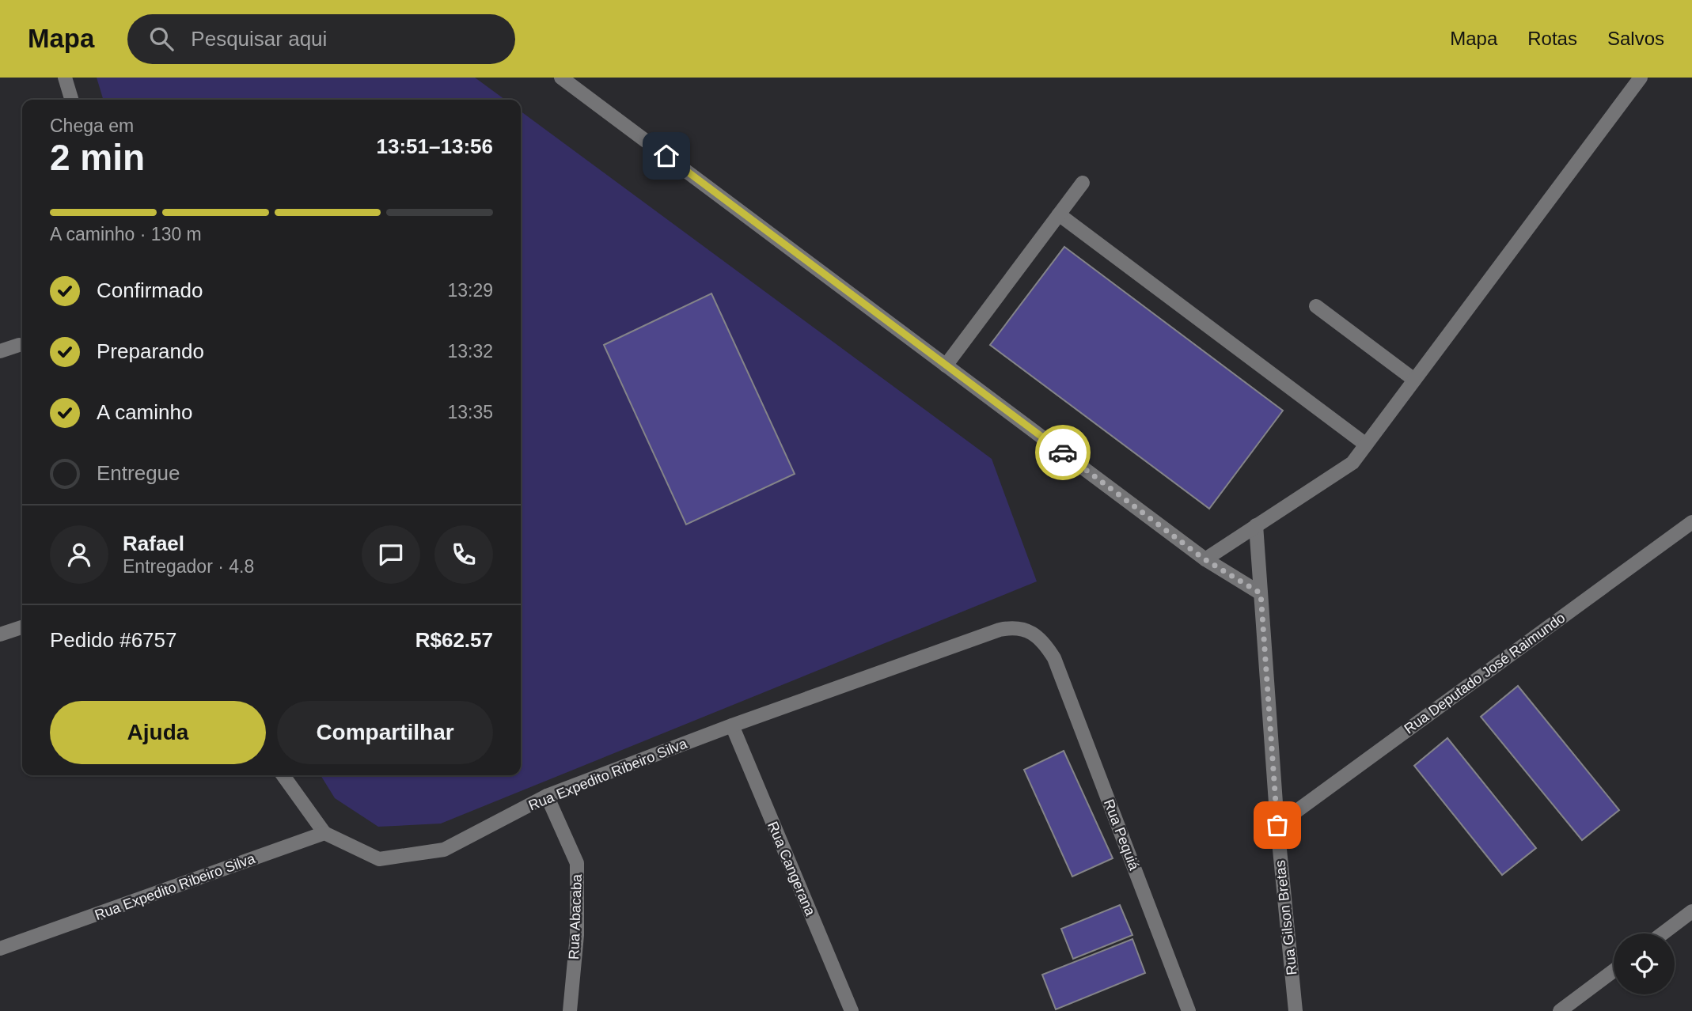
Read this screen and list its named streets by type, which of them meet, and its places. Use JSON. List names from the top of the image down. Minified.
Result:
{"streets":{"street":["Rua Deputado José Raimundo","Rua Expedito Ribeiro Silva","Rua Pequiá","Rua Cangerana","Rua Abacaba","Rua Gilson Bretas"]},"crossings":[["Rua Deputado José Raimundo","Rua Gilson Bretas"],["Rua Expedito Ribeiro Silva","Rua Pequiá"],["Rua Expedito Ribeiro Silva","Rua Cangerana"],["Rua Expedito Ribeiro Silva","Rua Abacaba"]],"page":{"header":"Mapa","search":"Pesquisar aqui","nav":["Mapa","Rotas","Salvos"],"heading":["2 min","Chega em","13:51–13:56"],"panel":["Rafael","Entregador · 4.8","Pedido #6757","R$62.57"],"bar":"A caminho · 130 m","list":[["Confirmado","13:29"],["Preparando","13:32"],["A caminho","13:35"],"Entregue"],"buttons":["Ajuda","Compartilhar"]}}
